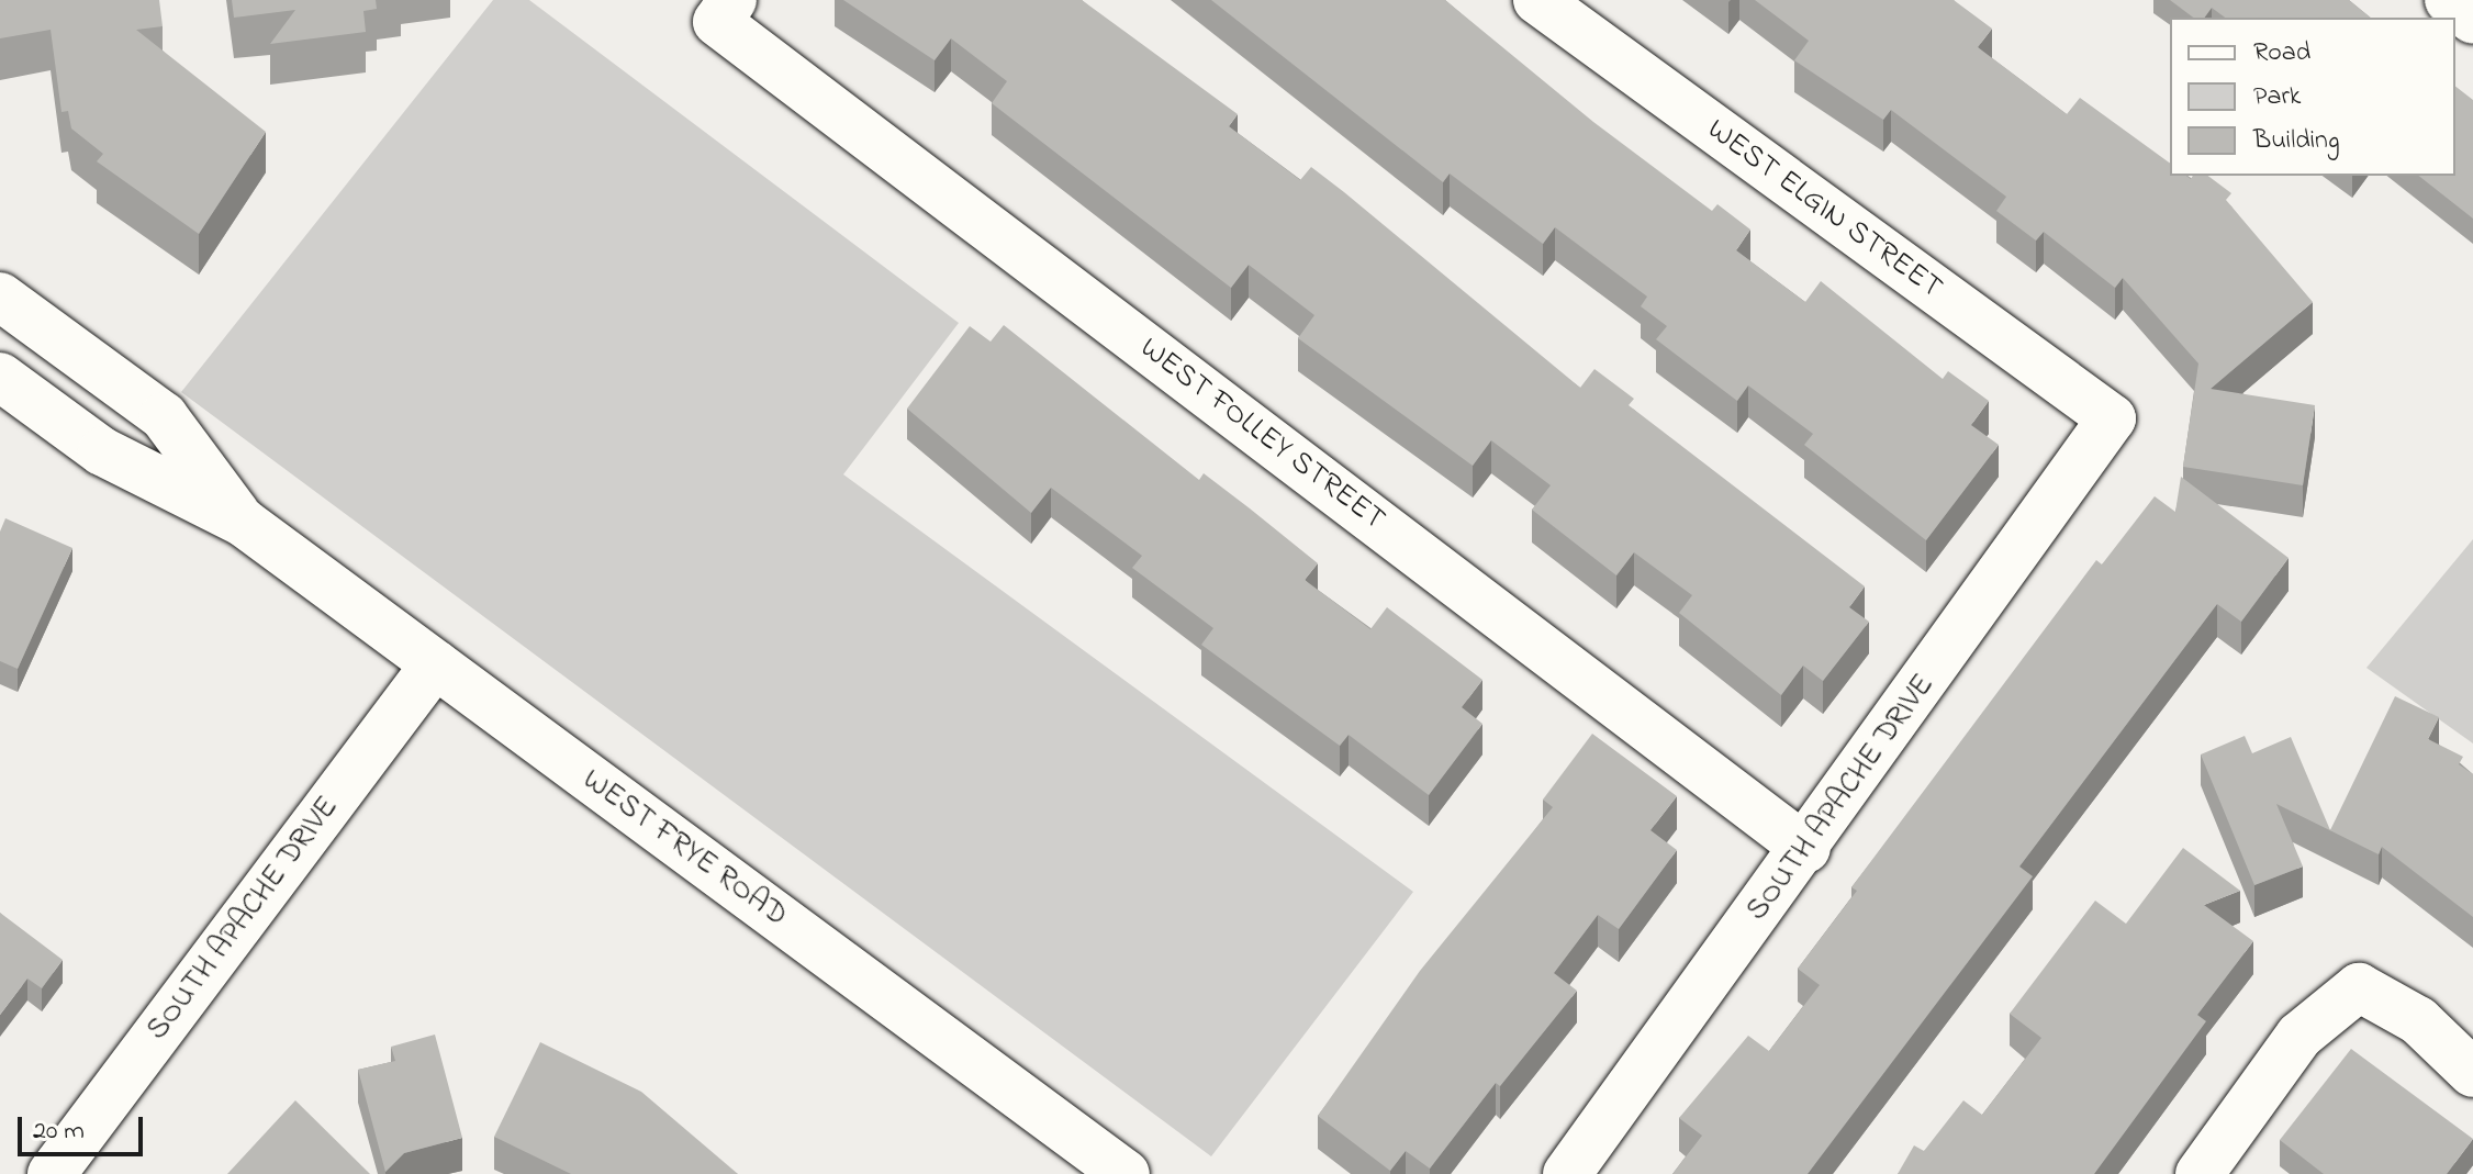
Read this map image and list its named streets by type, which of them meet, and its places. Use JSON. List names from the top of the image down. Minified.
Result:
{"streets":{"street":["WEST ELGIN STREET","WEST FOLLEY STREET","SOUTH APACHE DRIVE","WEST FRYE ROAD"]},"crossings":[["WEST ELGIN STREET","SOUTH APACHE DRIVE"],["WEST FOLLEY STREET","SOUTH APACHE DRIVE"],["SOUTH APACHE DRIVE","WEST FRYE ROAD"]],"legend":["Road","Park","Building"],"scale_bar":"20 m"}
